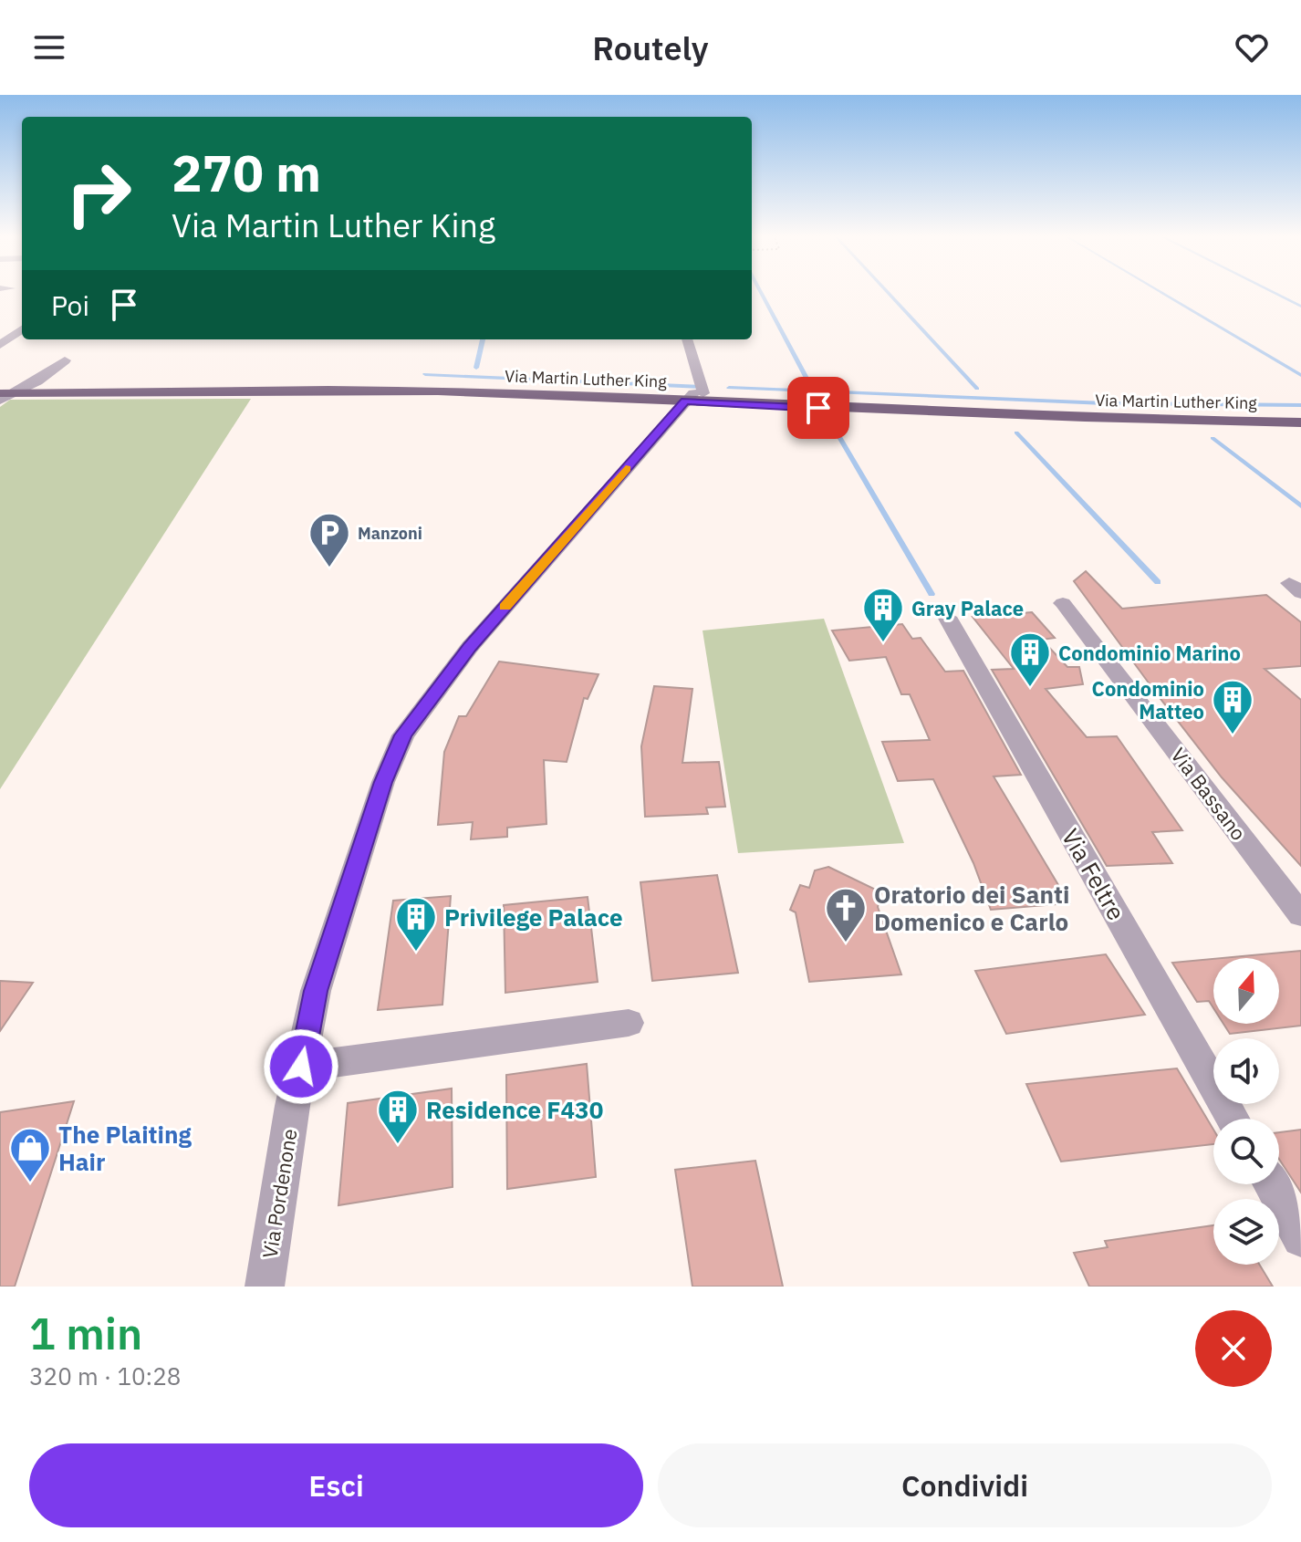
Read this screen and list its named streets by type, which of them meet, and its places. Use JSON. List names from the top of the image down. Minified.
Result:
{"streets":{"main road":["Via Martin Luther King"],"street":["Via Bassano","Via Feltre","Via Pordenone"]},"crossings":[["Via Martin Luther King","Via Pordenone"]],"places":{"parking":["Manzoni"],"building":["Gray Palace","Condominio Marino","Condominio Matteo","Privilege Palace","Residence F430"],"church":["Oratorio dei Santi Domenico e Carlo"],"shop":["The Plaiting Hair"]},"north":"top","page":{"header":"Routely","turn":["270 m","Via Martin Luther King"],"then":"Poi","heading":["1 min","320 m · 10:28"],"buttons":["Esci","Condividi"]}}
